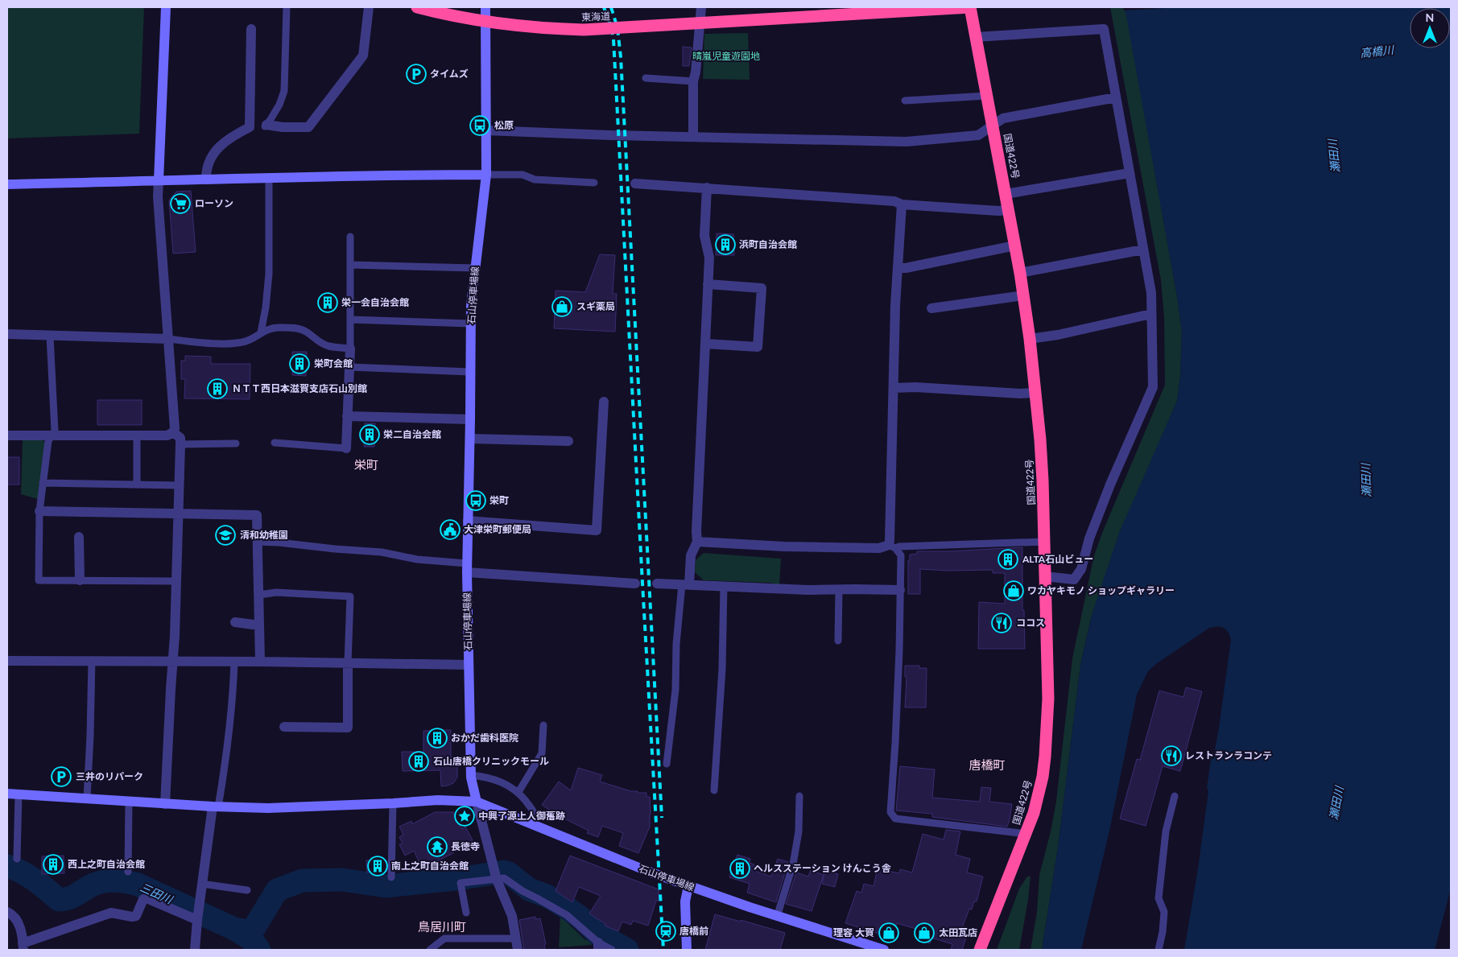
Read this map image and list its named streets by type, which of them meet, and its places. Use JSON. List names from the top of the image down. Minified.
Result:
{"streets":{"highway":["東海道","国道422号"],"main road":["石山停車場線"]},"crossings":[["東海道","国道422号"]],"districts":["栄町","唐橋町","鳥居川町"],"water":["高橋川","瀬田川","三田川"],"parks":["晴嵐児童遊園地"],"places":{"parking":["タイムズ","三井のリパーク"],"bus stop":["松原","栄町"],"supermarket":["ローソン"],"building":["浜町自治会館","栄一会自治会館","栄町会館","ＮＴＴ西日本滋賀支店石山別館","栄二自治会館","ALTA石山ビュー","おかだ歯科医院","石山唐橋クリニックモール","西上之町自治会館","南上之町自治会館","ヘルスステーション けんこう舎"],"shop":["スギ薬局","ワカヤキモノ ショップギャラリー","理容 大賀","太田瓦店"],"public building":["大津栄町郵便局"],"school or university":["清和幼稚園"],"restaurant":["ココス","レストランラコンテ"],"place":["中興了源上人御𦾔跡"],"temple":["長徳寺"],"station":["唐橋前"]},"north":"top"}
